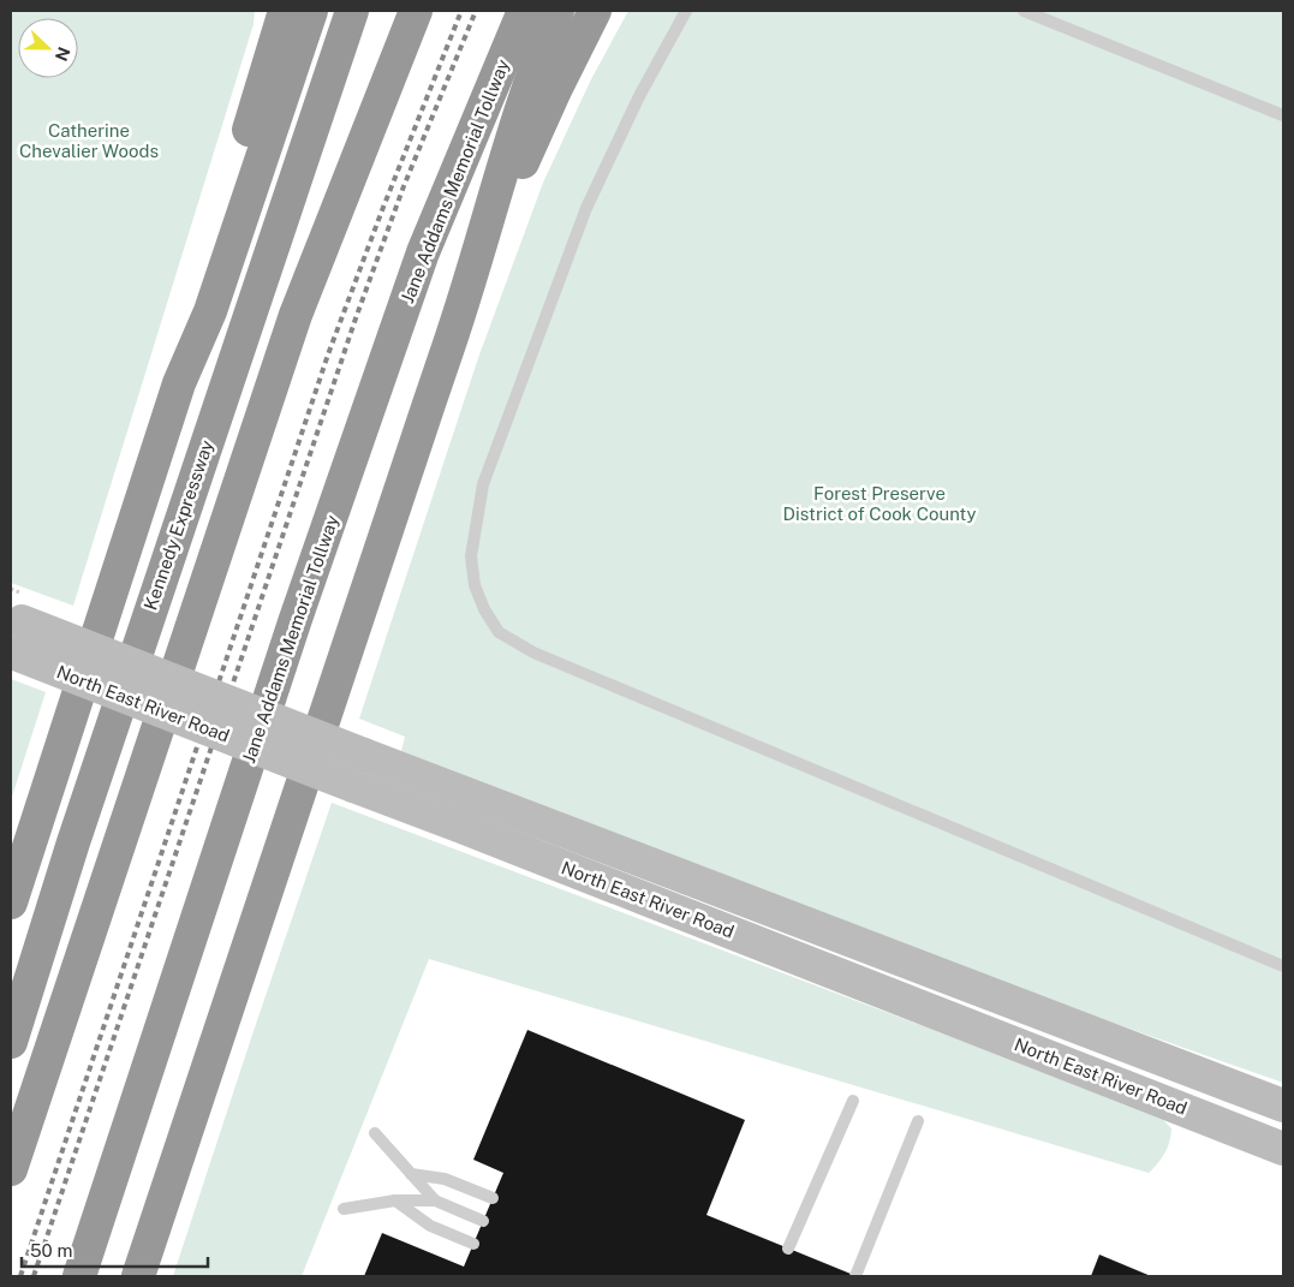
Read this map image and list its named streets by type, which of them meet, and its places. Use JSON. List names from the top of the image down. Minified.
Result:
{"streets":{"highway":["Jane Addams Memorial Tollway","Kennedy Expressway"],"main road":["North East River Road"]},"parks":["Catherine Chevalier Woods","Forest Preserve District of Cook County"],"scale_bar":"50 m","north":"right"}
